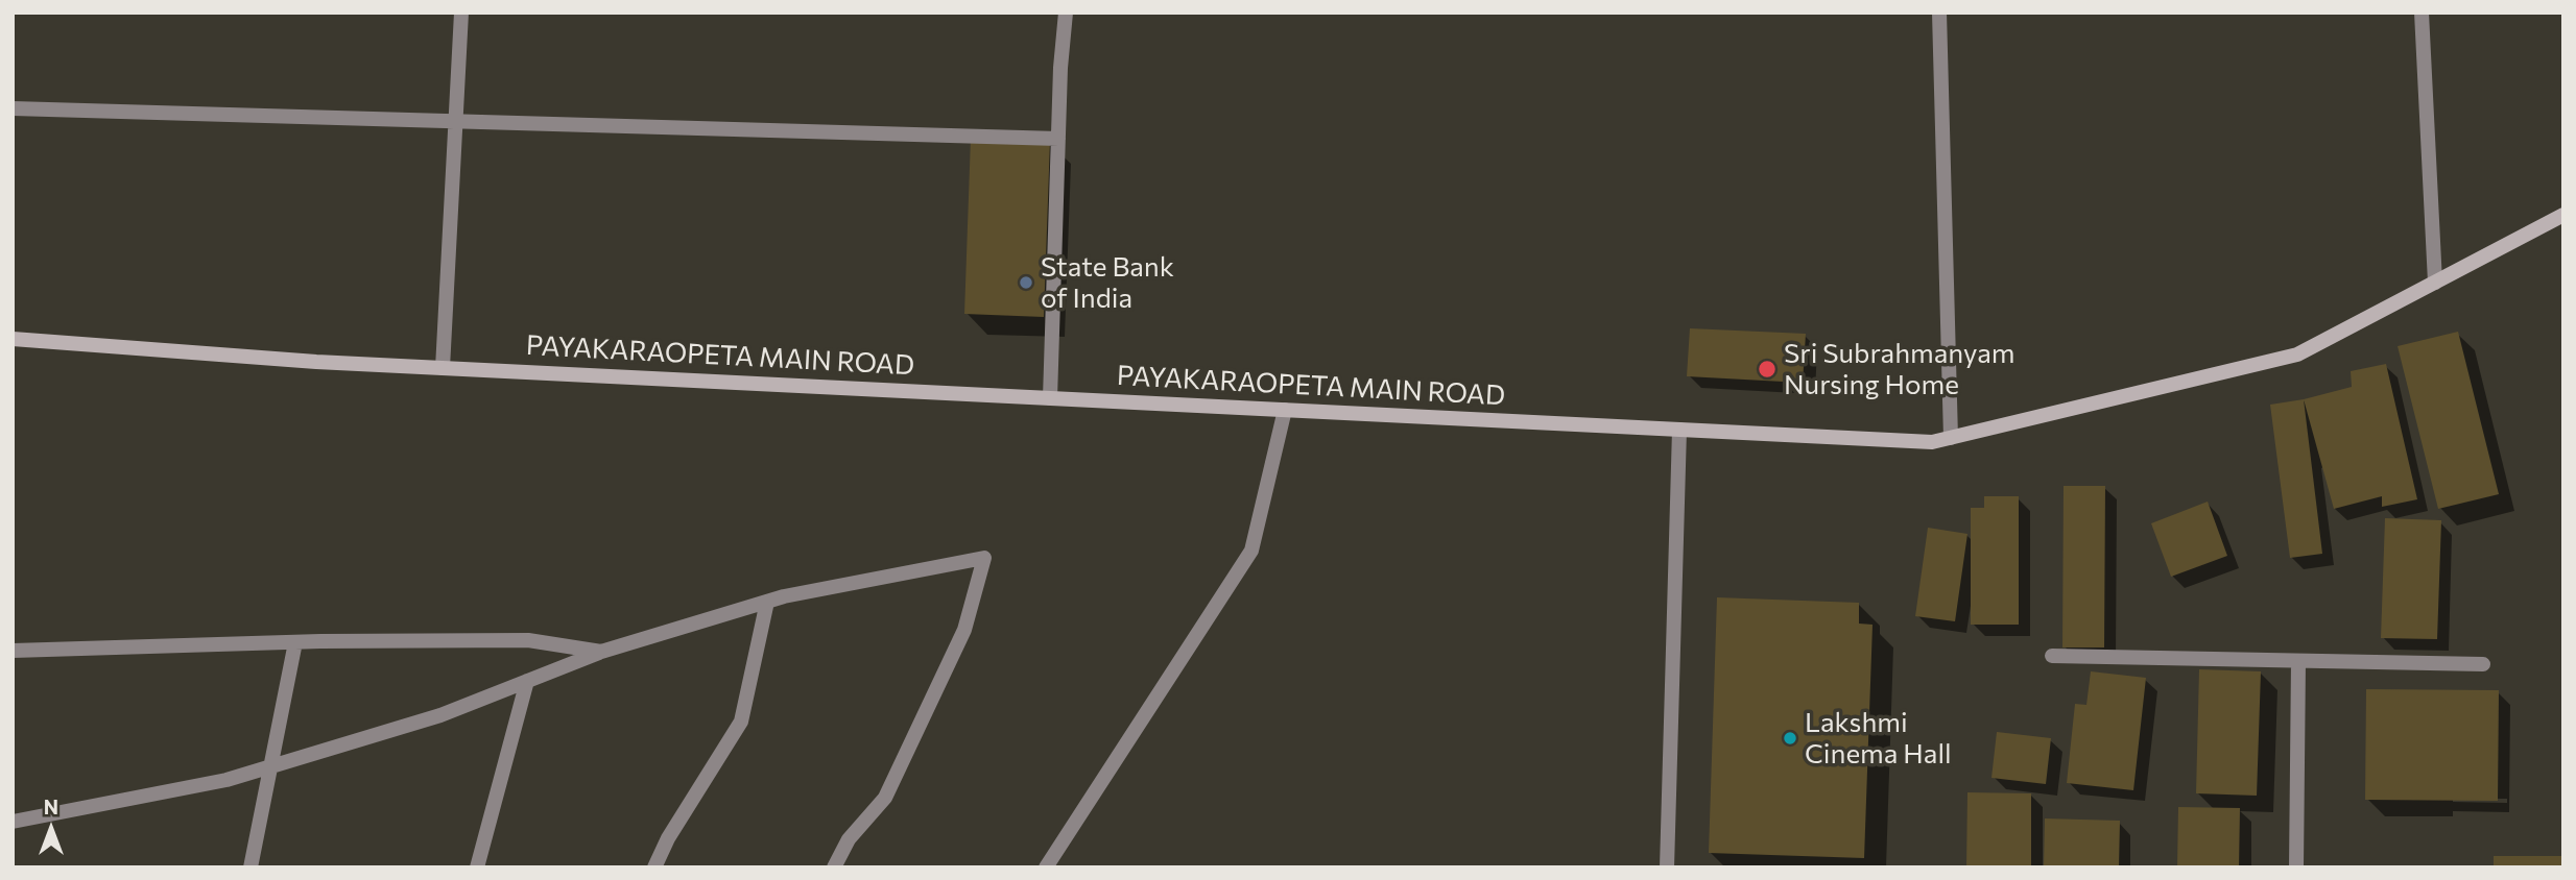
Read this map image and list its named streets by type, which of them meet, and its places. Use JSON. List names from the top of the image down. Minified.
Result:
{"streets":{"street":["PAYAKARAOPETA MAIN ROAD"]},"places":["State Bank of India","Sri Subrahmanyam Nursing Home","Lakshmi Cinema Hall"],"north":"top"}
